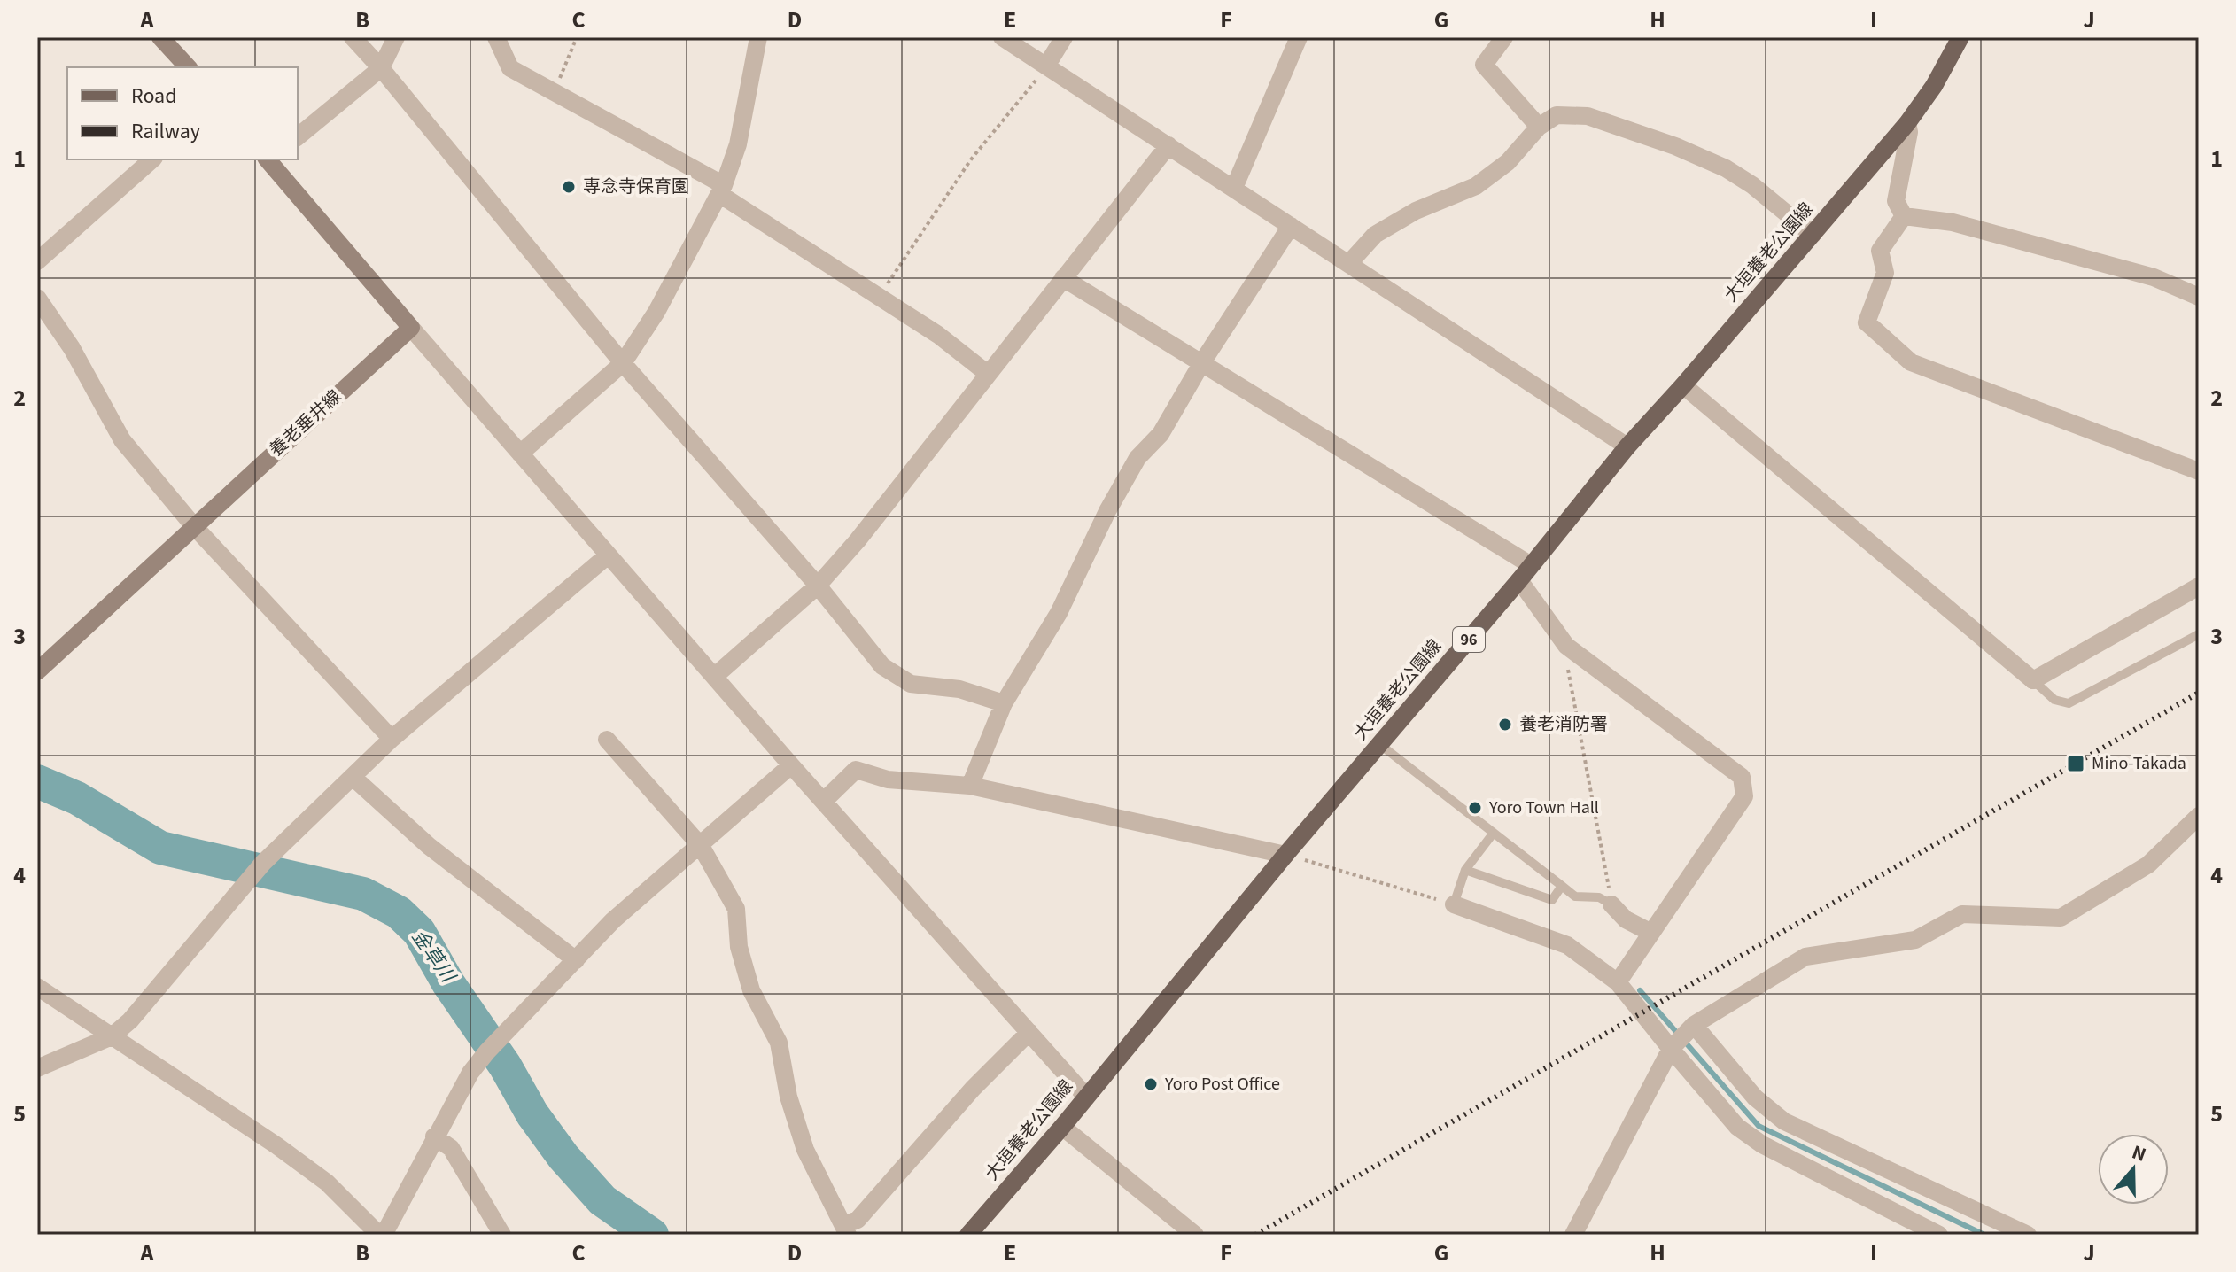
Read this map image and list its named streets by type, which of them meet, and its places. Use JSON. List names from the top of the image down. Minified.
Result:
{"streets":{"main road":["大垣養老公園線","養老垂井線","96"]},"water":["金草川"],"places":{"other":["専念寺保育園","養老消防署","Yoro Town Hall","Yoro Post Office"],"transit":["Mino-Takada"]},"legend":["Road","Railway"],"north":"top","grid":{"columns":["A","B","C","D","E","F","G","H","I","J"],"rows":["1","2","3","4","5"]}}
